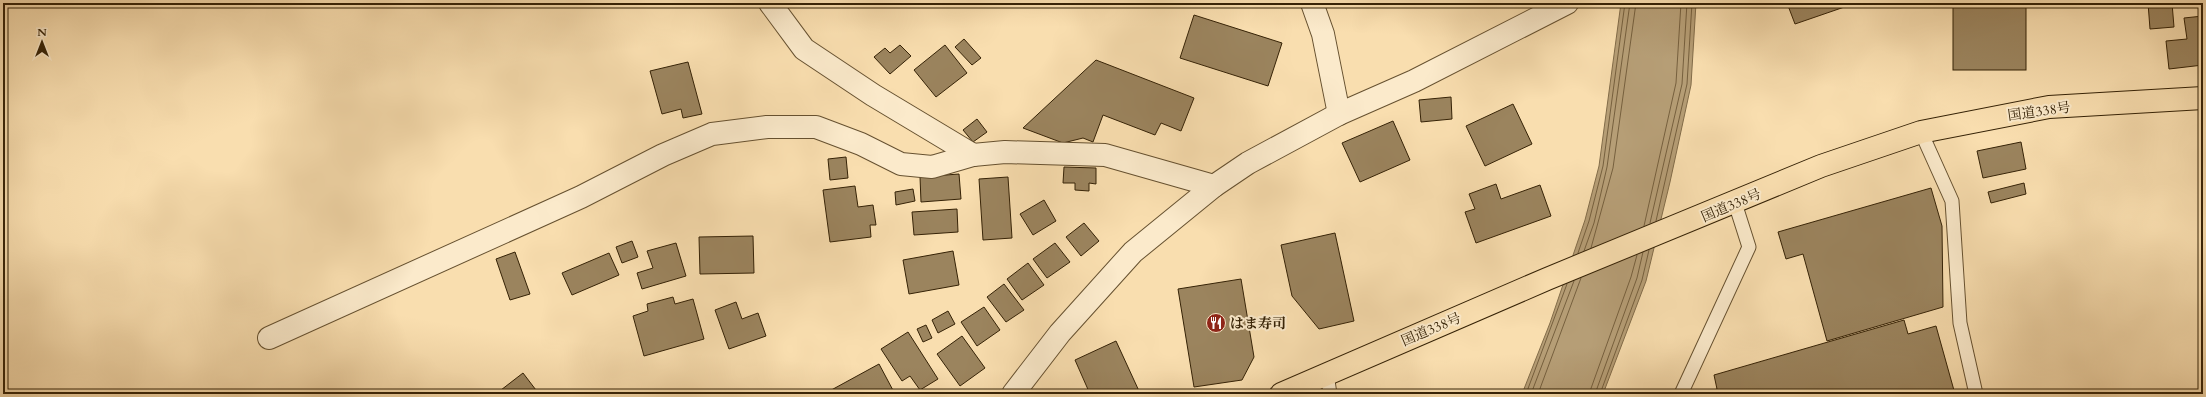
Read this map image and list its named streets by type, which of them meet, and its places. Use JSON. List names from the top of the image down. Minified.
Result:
{"streets":{"highway":["国道338号"]},"places":{"restaurant":["はま寿司"]},"north":"top"}
